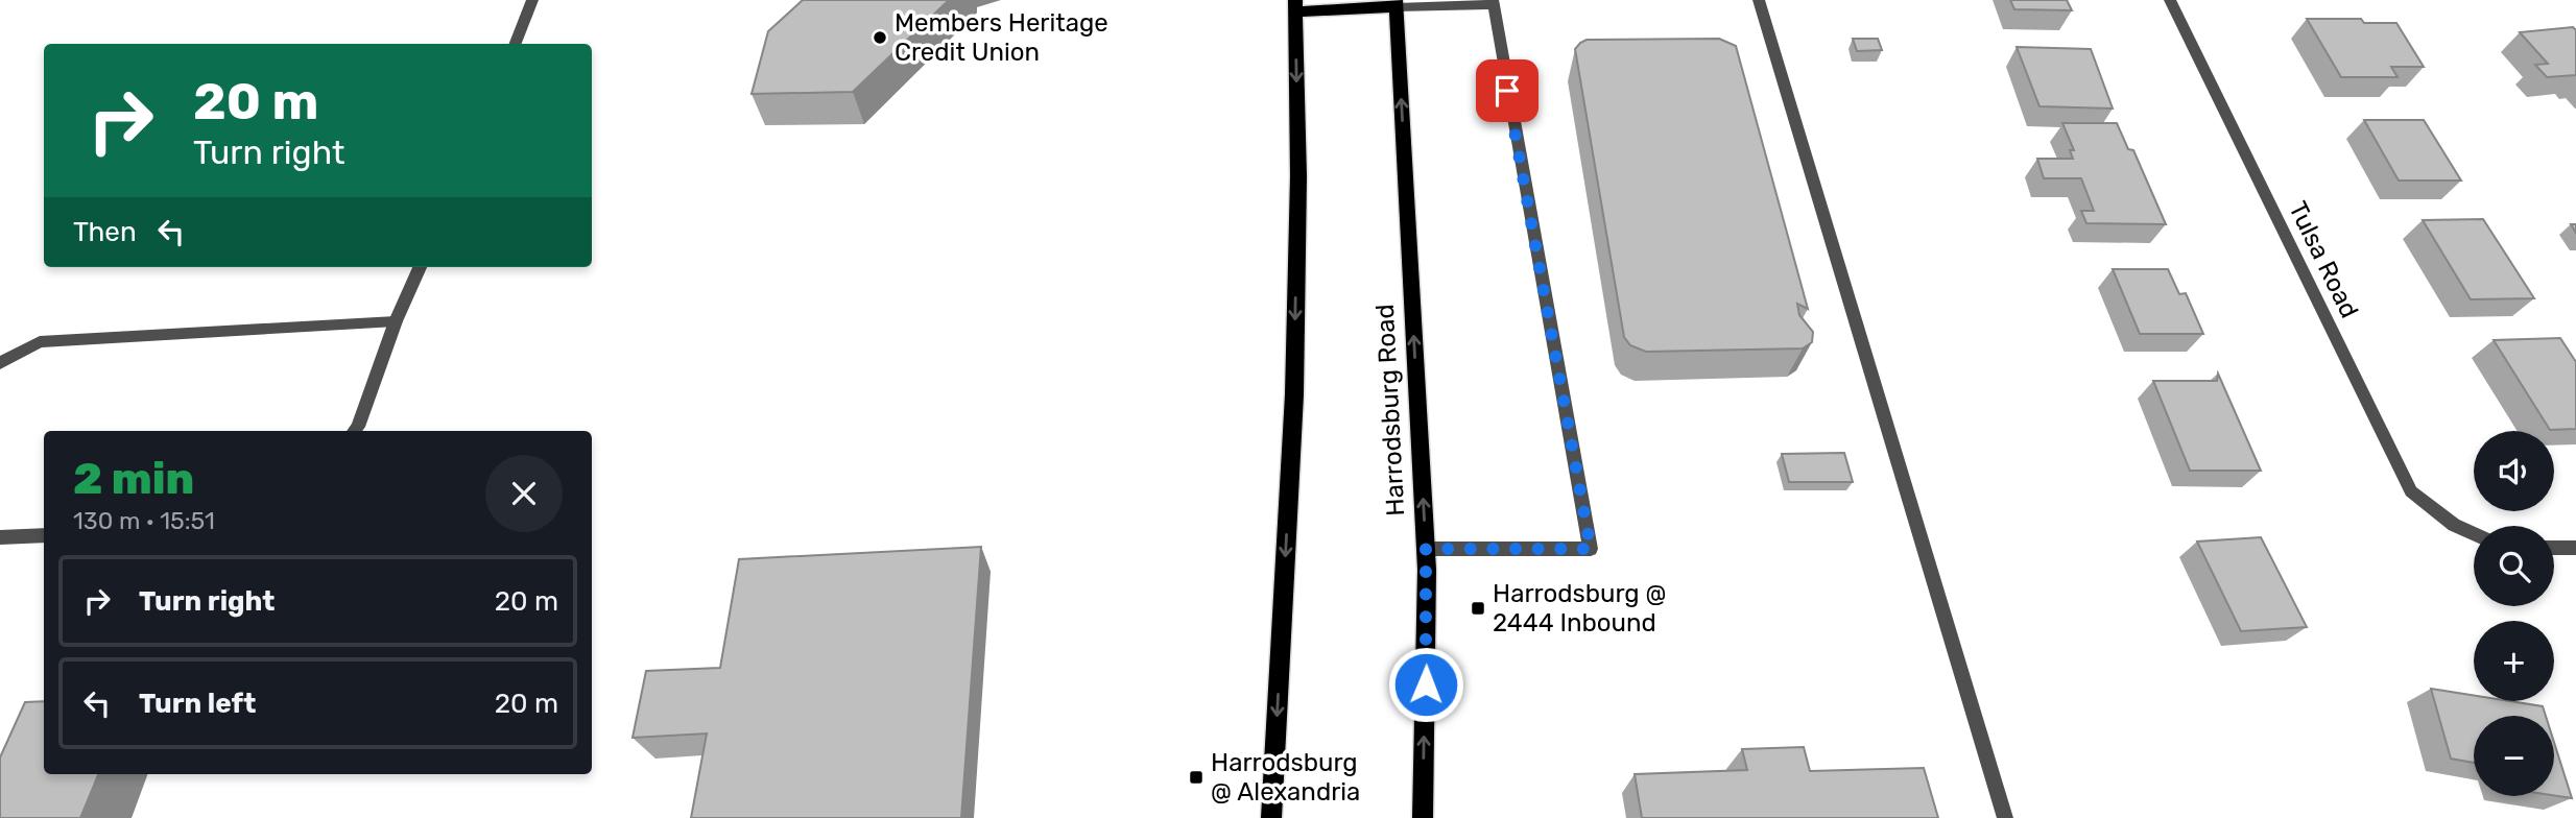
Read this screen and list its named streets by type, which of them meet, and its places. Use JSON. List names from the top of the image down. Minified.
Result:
{"streets":{"main road":["Harrodsburg Road"],"street":["Tulsa Road"]},"places":{"other":["Members Heritage Credit Union"],"transit":["Harrodsburg @ 2444 Inbound","Harrodsburg @ Alexandria"]},"page":{"turn":["20 m","Turn right"],"then":"Then","map_buttons":["+","−"],"heading":["2 min","130 m · 15:51"],"list":[{"name":"Turn right","value":"20 m"},{"name":"Turn left","value":"20 m"}]}}
